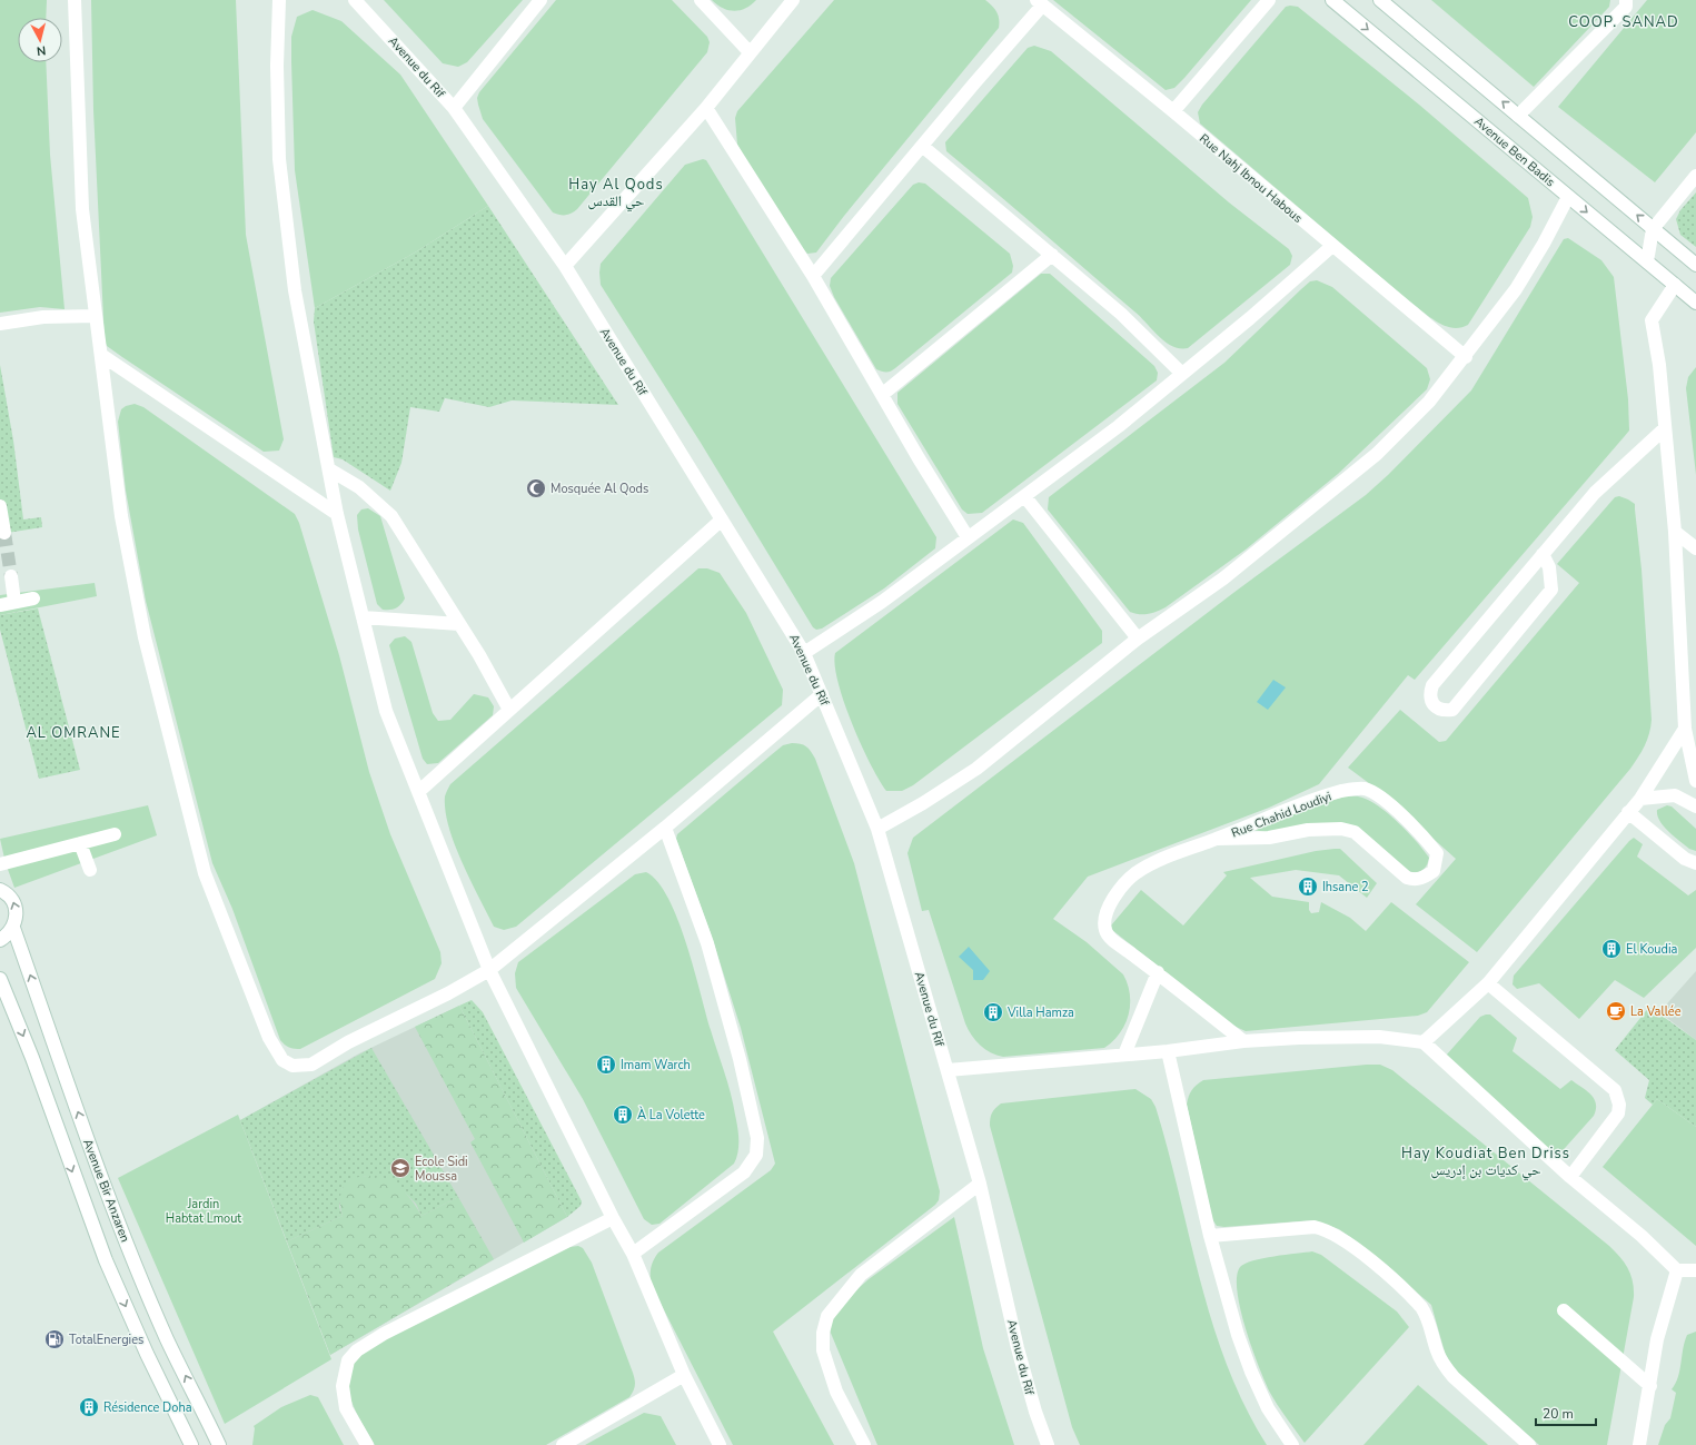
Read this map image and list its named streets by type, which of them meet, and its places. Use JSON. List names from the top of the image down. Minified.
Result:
{"streets":{"street":["Avenue du Rif","Avenue Ben Badis","Rue Nahj Ibnou Habous","Rue Chahid Loudiyi","Avenue Bir Anzaren"]},"districts":["COOP. SANAD","Hay Al Qods حي القدس","AL OMRANE","Hay Koudiat Ben Driss حي كديات بن إدريس"],"parks":["Jardin Habtat Lmout"],"places":{"mosque":["Mosquée Al Qods"],"building":["Ihsane 2","El Koudia","Villa Hamza","Imam Warch","À La Volette","Résidence Doha"],"cafe":["La Vallée"],"school or university":["Ecole Sidi Moussa"],"fuel station":["TotalEnergies"]},"scale_bar":"20 m","north":"bottom"}
